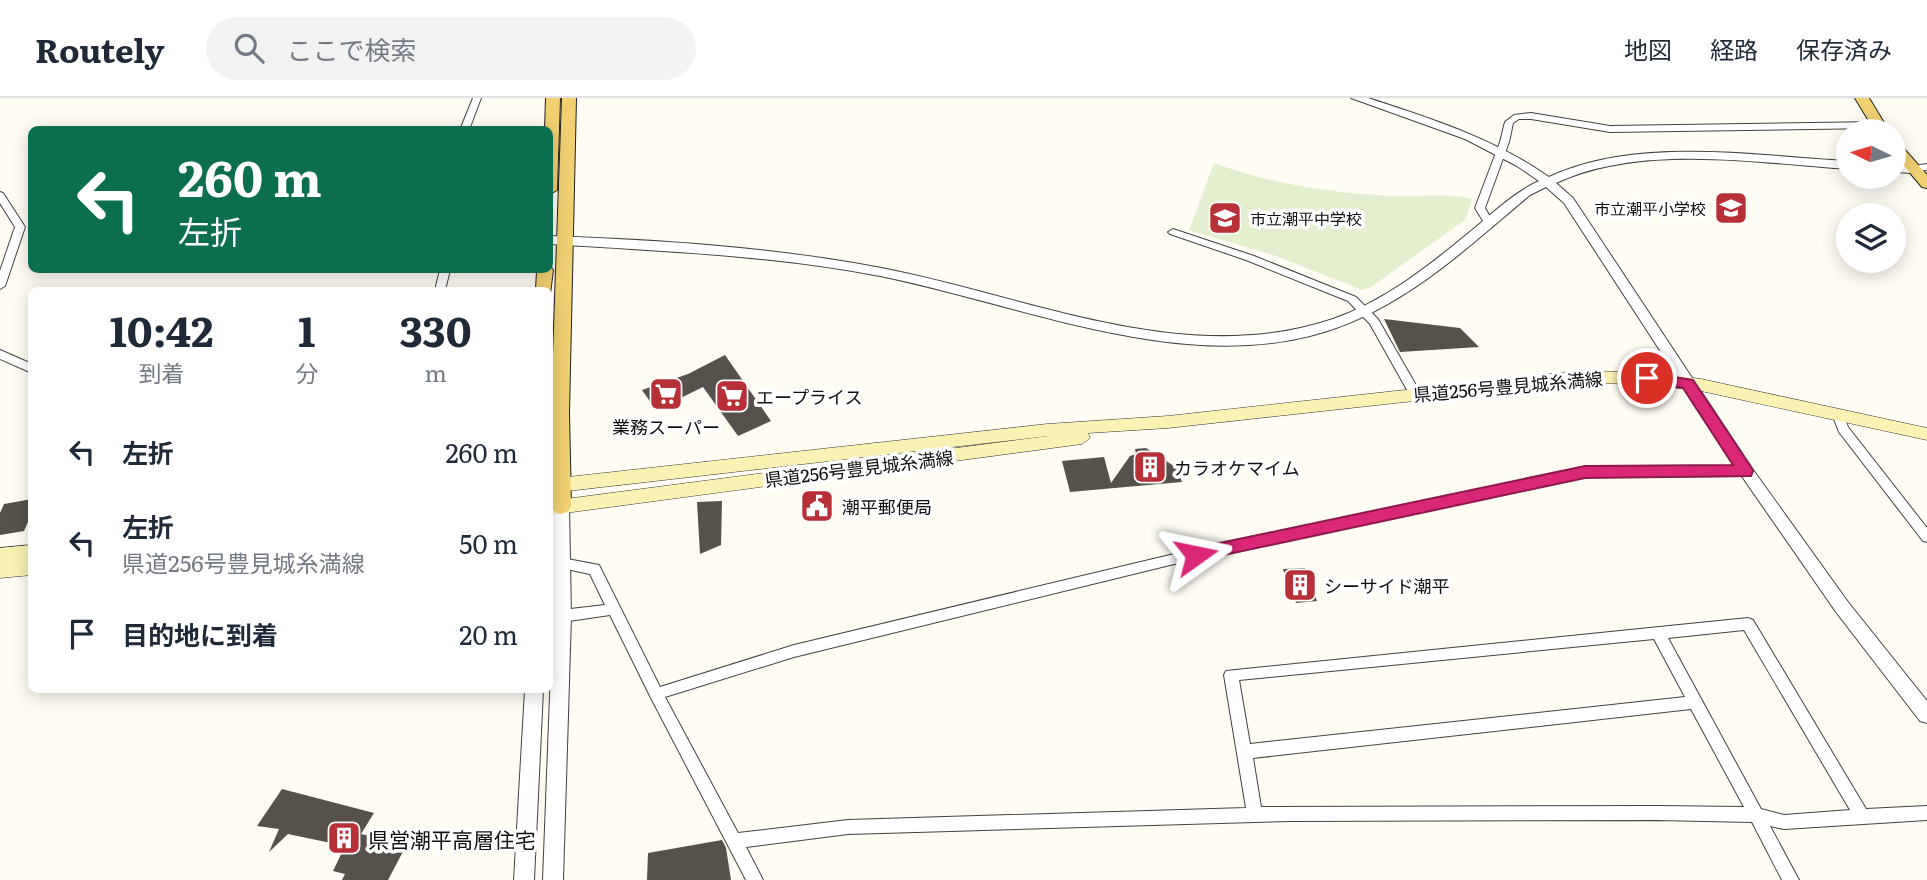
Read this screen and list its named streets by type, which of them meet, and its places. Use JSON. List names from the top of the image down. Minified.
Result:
{"streets":{"main road":["県道256号豊見城糸満線"]},"places":{"school or university":["市立潮平小学校","市立潮平中学校"],"supermarket":["業務スーパー","エープライス"],"building":["カラオケマイム","シーサイド潮平","県営潮平高層住宅"],"public building":["潮平郵便局"]},"north":"left","page":{"header":"Routely","search":"ここで検索","nav":["地図","経路","保存済み"],"turn":["260 m","左折"],"eta":["10:42","到着","1","分","330","m"],"list":[{"name":"左折","value":"260 m"},{"name":"左折","note":"県道256号豊見城糸満線","value":"50 m"},{"name":"目的地に到着","value":"20 m"}]}}
